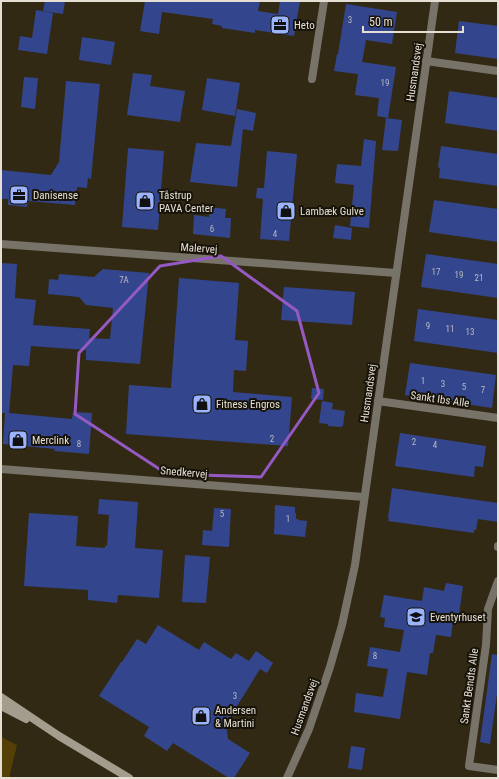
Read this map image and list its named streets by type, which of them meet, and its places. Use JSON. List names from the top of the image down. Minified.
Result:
{"streets":{"street":["Husmandsvej","Malervej","Sankt Ibs Alle","Snedkervej","Sankt Bendts Alle"]},"crossings":[["Husmandsvej","Malervej"],["Husmandsvej","Sankt Ibs Alle"],["Husmandsvej","Snedkervej"]],"places":{"office":["Heto","Danisense"],"shop":["Tåstrup PAVA Center","Lambæk Gulve","Fitness Engros","Merclink","Andersen & Martini"],"school or university":["Eventyrhuset"]},"house_numbers":["3","19","6","4","17","19","21","7A","9","11","13","1","3","5","7","2","2","8","4","5","1","8","3"],"scale_bar":"50 m"}
